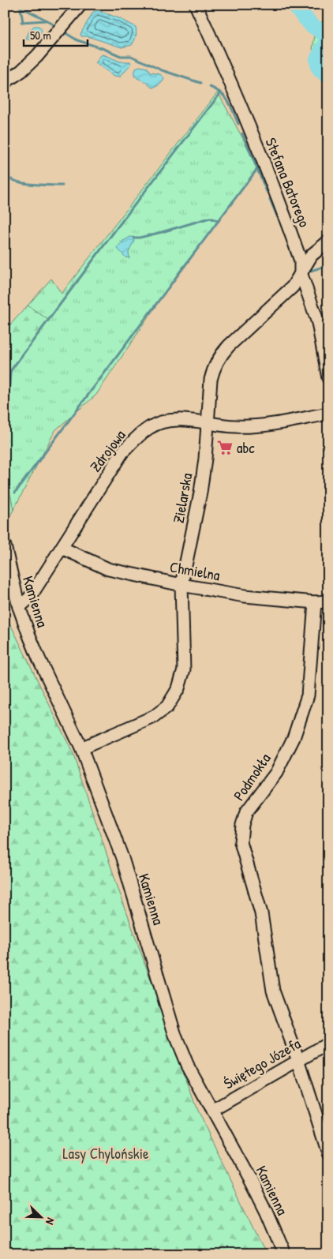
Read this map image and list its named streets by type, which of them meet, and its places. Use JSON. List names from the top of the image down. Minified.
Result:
{"streets":{"street":["Stefana Batorego","Zdrojowa","Zielarska","Chmielna","Kamienna","Podmokła","Świętego Józefa"]},"crossings":[["Stefana Batorego","Zielarska"],["Zdrojowa","Zielarska"],["Zdrojowa","Chmielna"],["Zdrojowa","Kamienna"],["Zielarska","Chmielna"],["Zielarska","Kamienna"],["Chmielna","Podmokła"],["Kamienna","Świętego Józefa"],["Podmokła","Świętego Józefa"]],"parks":["Lasy Chylońskie"],"places":{"supermarket":["abc"]},"scale_bar":"50 m","north":"bottom right"}
